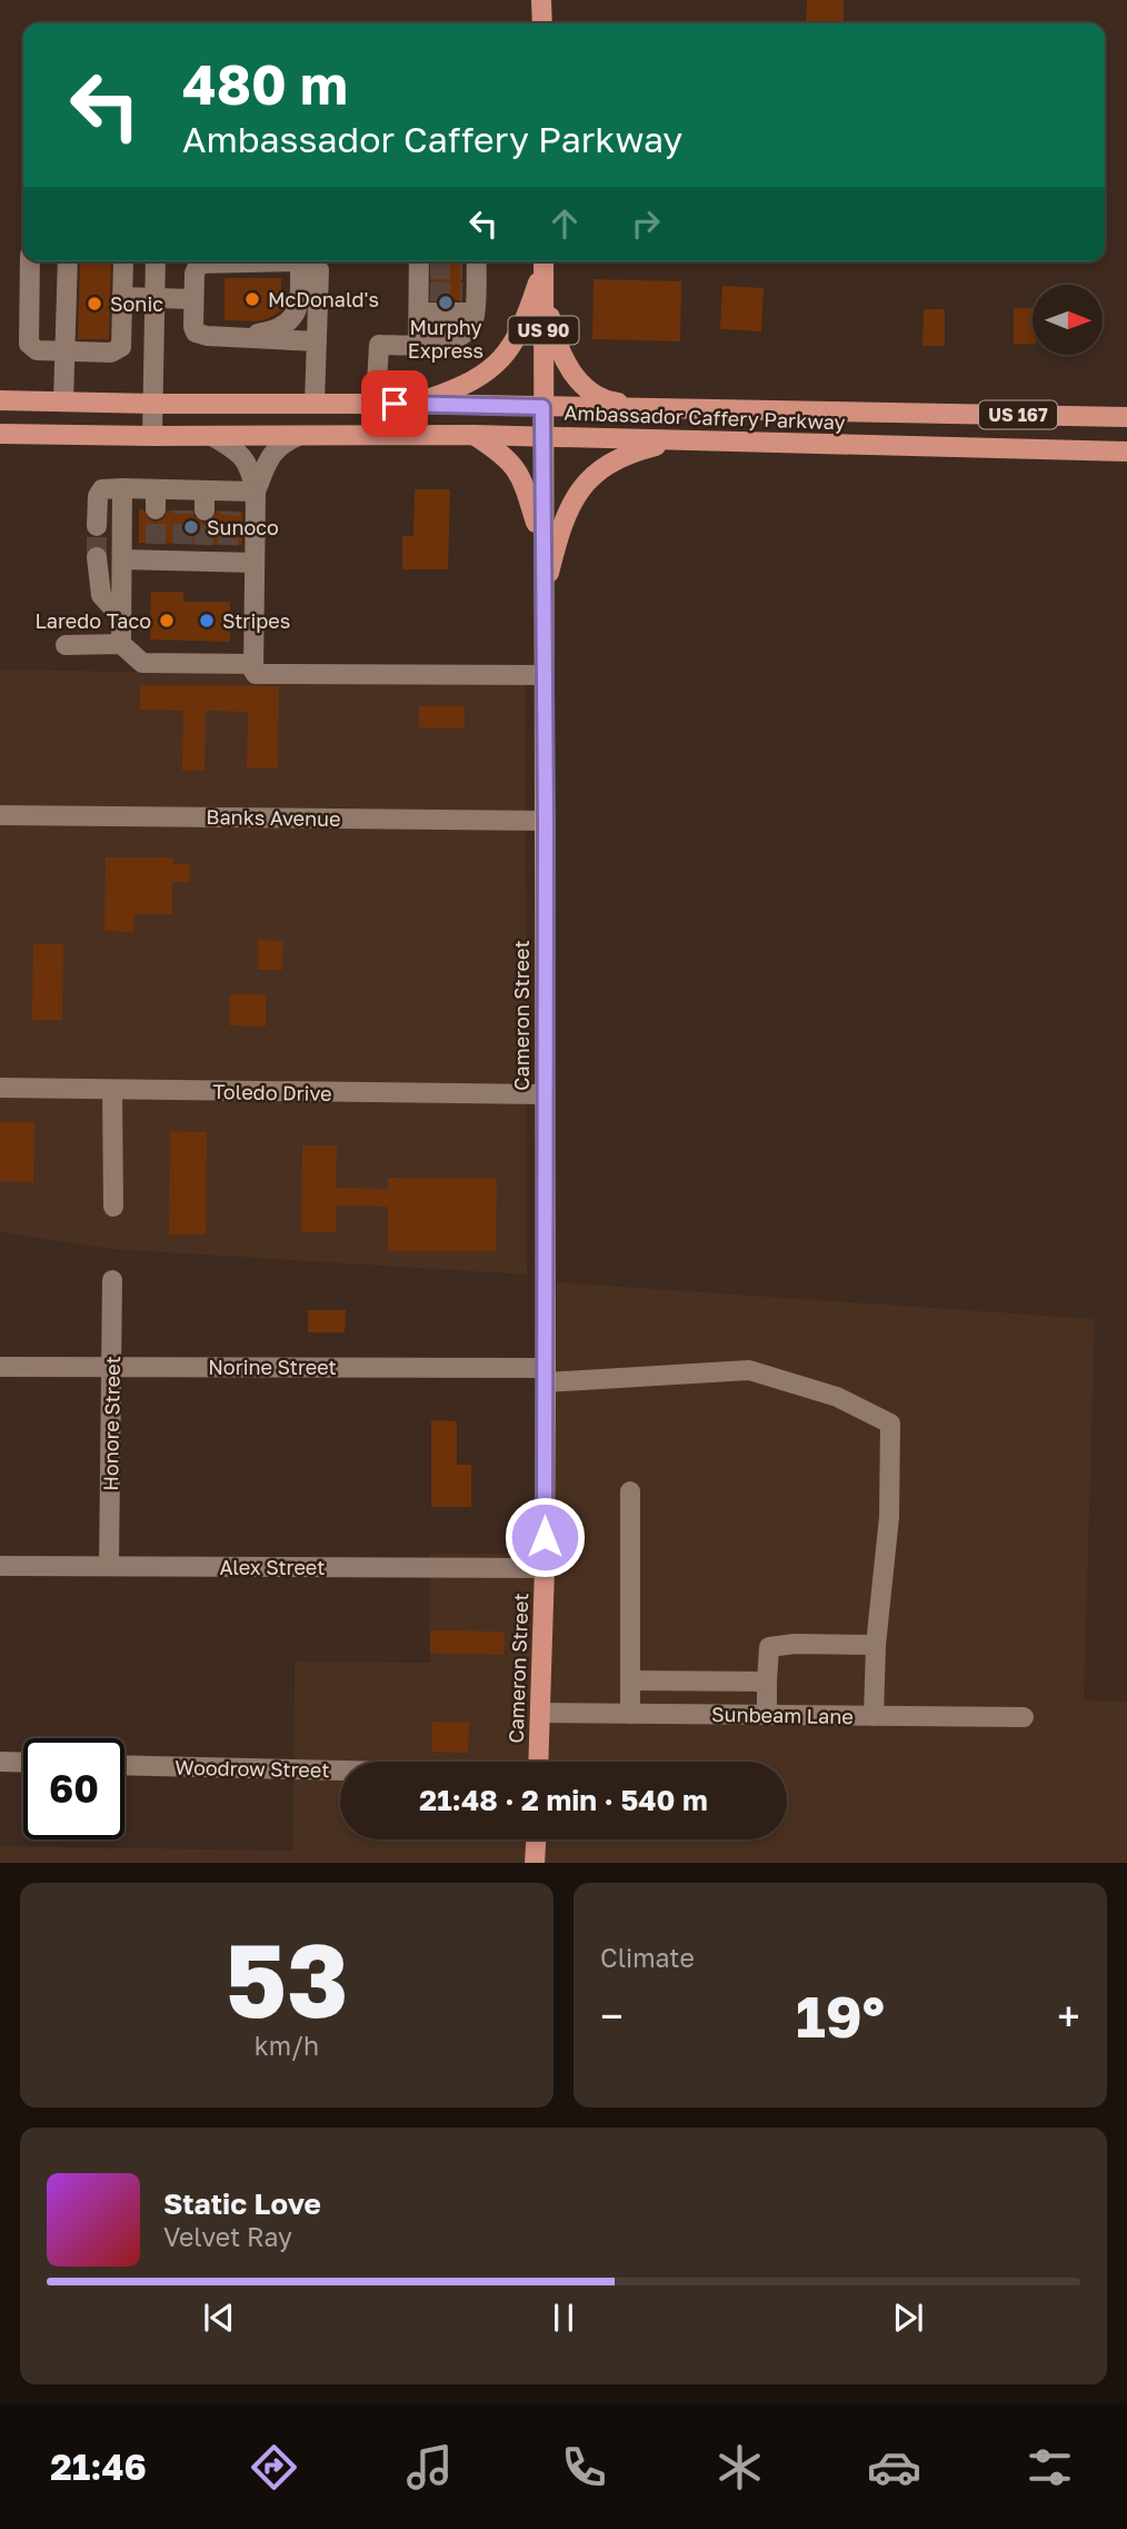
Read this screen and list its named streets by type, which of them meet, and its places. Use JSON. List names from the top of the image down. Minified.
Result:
{"streets":{"main road":["US 90","US 167","Ambassador Caffery Parkway","Cameron Street"],"street":["Banks Avenue","Toledo Drive","Norine Street","Honore Street","Alex Street","Sunbeam Lane","Woodrow Street"]},"crossings":[["Ambassador Caffery Parkway","Cameron Street"],["Banks Avenue","Cameron Street"],["Cameron Street","Toledo Drive"],["Cameron Street","Norine Street"],["Cameron Street","Alex Street"],["Cameron Street","Sunbeam Lane"],["Norine Street","Honore Street"],["Honore Street","Alex Street"]],"places":["McDonald's","Murphy Express","Sonic","Sunoco","Laredo Taco","Stripes"],"north":"right","page":{"turn":["480 m","Ambassador Caffery Parkway"],"limit":"60","trip":"21:48 · 2 min · 540 m","tile":[["53","km/h"],"Climate"],"heat":["−","19°","+"],"song":["Static Love","Velvet Ray"],"tabs":"21:46"}}
